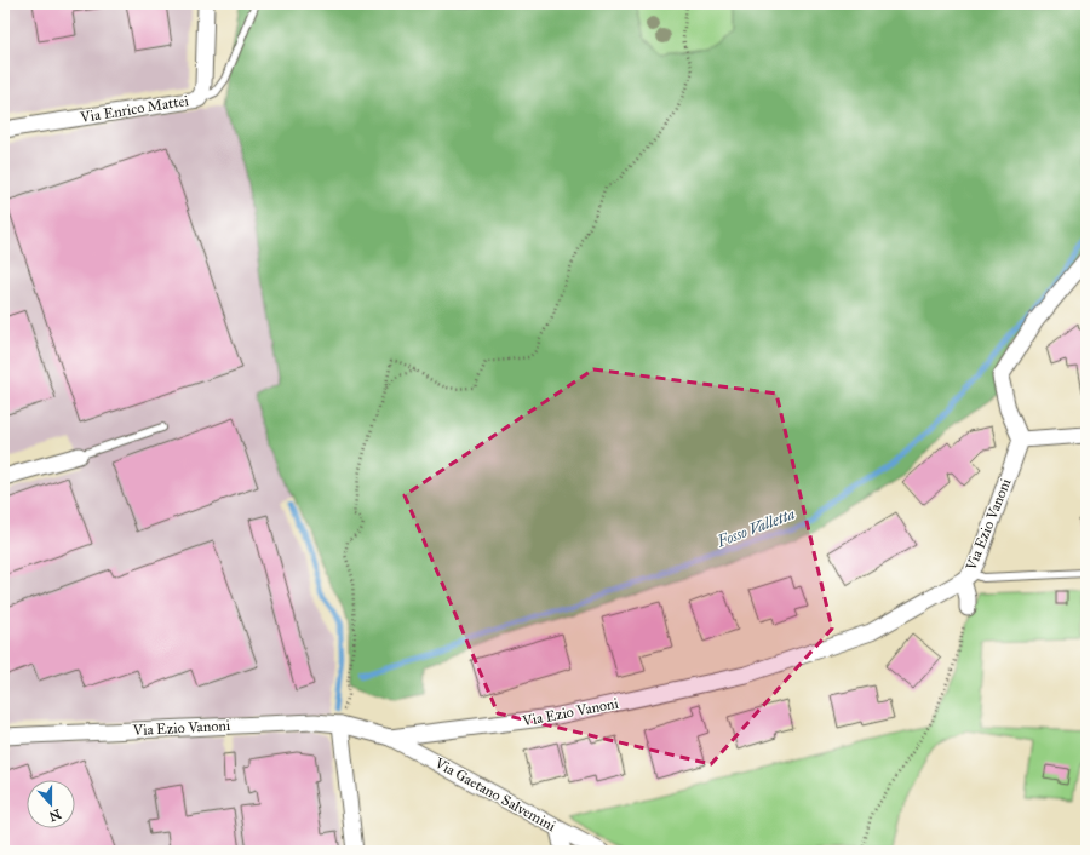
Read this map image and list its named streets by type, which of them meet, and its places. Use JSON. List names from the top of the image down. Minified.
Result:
{"streets":{"street":["Via Enrico Mattei","Via Ezio Vanoni","Via Gaetano Salvemini"]},"crossings":[["Via Ezio Vanoni","Via Gaetano Salvemini"]],"water":["Fosso Valletta"],"north":"bottom"}
